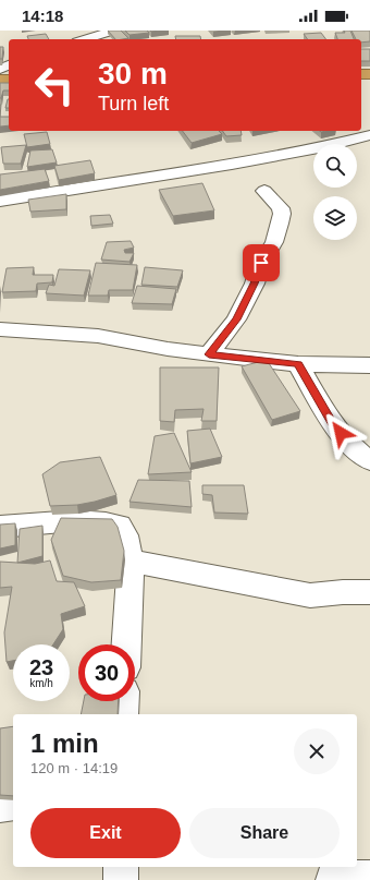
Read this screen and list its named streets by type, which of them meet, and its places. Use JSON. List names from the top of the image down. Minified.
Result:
{"page":{"status":"14:18","turn":["30 m","Turn left"],"speed":"23 km/h","limit":"30","heading":["1 min","120 m · 14:19"],"buttons":["Exit","Share"]}}
